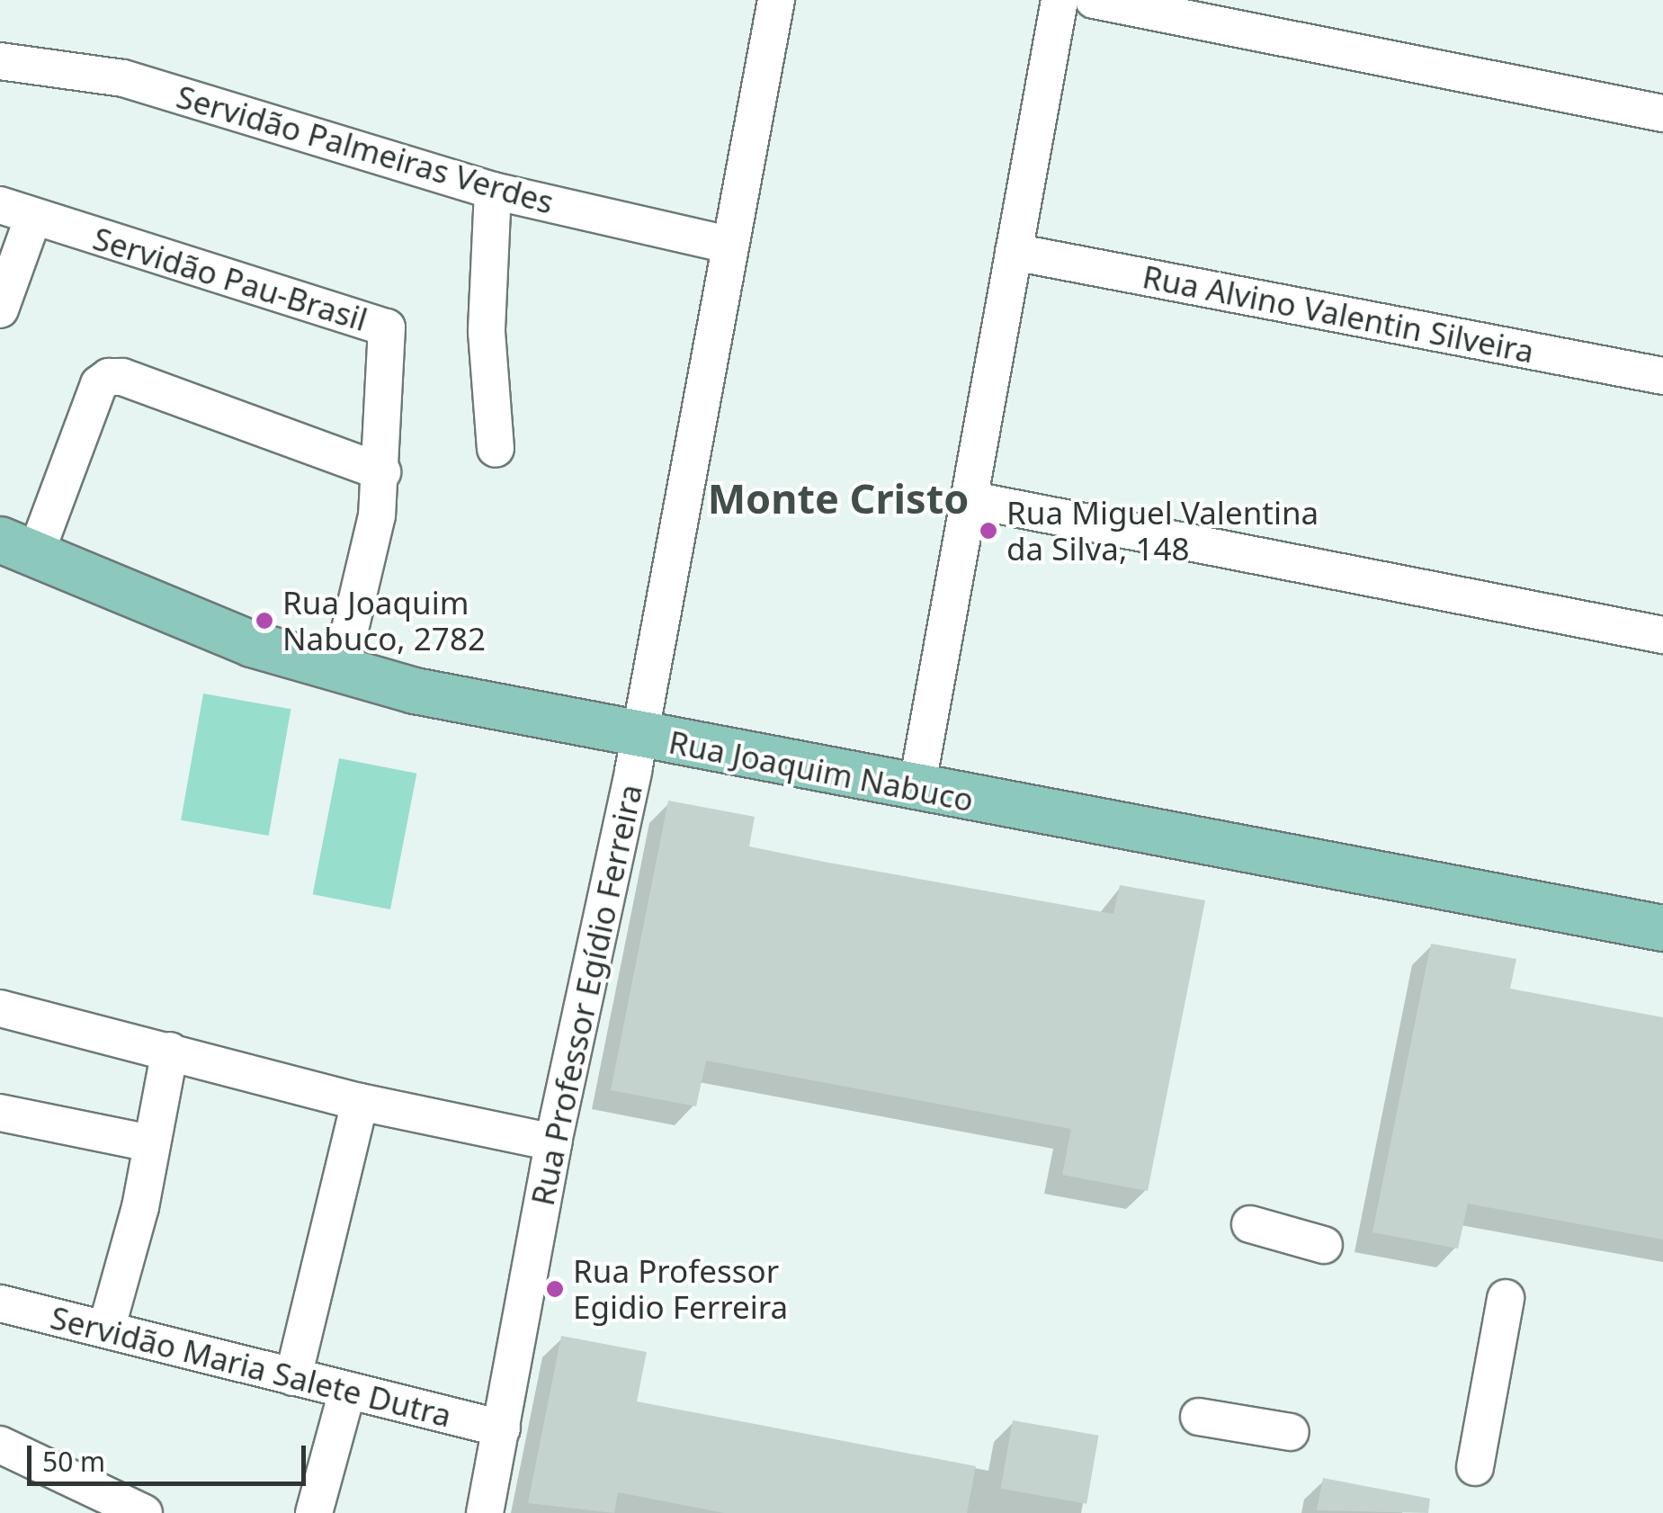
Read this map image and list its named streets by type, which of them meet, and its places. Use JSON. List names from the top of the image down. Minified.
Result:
{"streets":{"main road":["Rua Joaquim Nabuco"],"street":["Servidão Palmeiras Verdes","Servidão Pau-Brasil","Rua Alvino Valentin Silveira","Rua Professor Egídio Ferreira","Servidão Maria Salete Dutra"]},"crossings":[["Servidão Palmeiras Verdes","Rua Professor Egídio Ferreira"],["Servidão Pau-Brasil","Rua Joaquim Nabuco"],["Rua Joaquim Nabuco","Rua Professor Egídio Ferreira"],["Rua Professor Egídio Ferreira","Servidão Maria Salete Dutra"]],"districts":["Monte Cristo"],"places":["Rua Miguel Valentina da Silva, 148","Rua Joaquim Nabuco, 2782","Rua Professor Egidio Ferreira"],"scale_bar":"50 m"}
